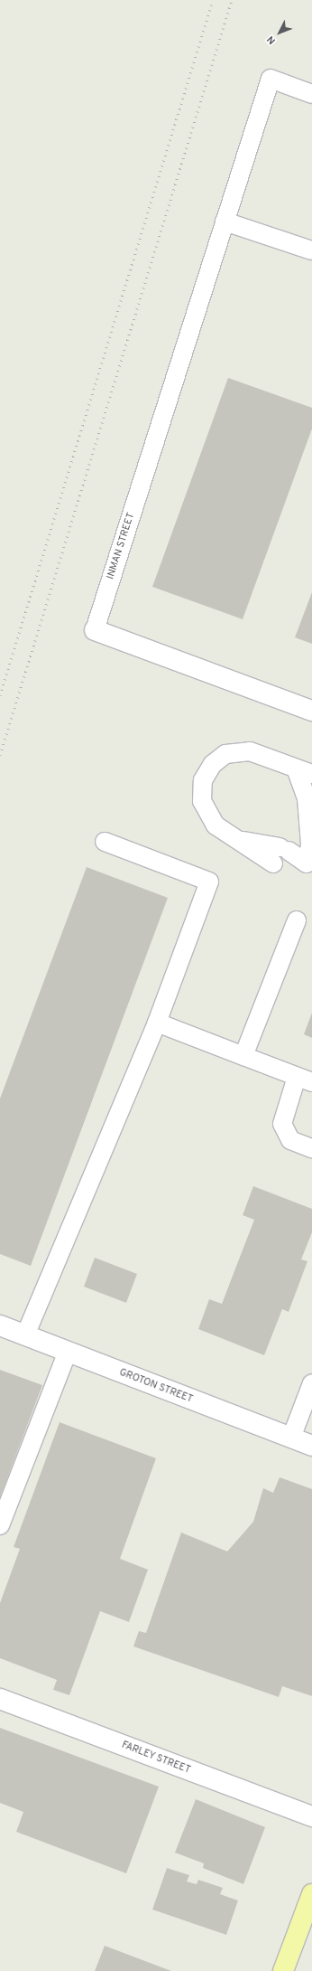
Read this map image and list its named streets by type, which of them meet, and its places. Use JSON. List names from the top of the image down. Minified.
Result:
{"streets":{"street":["INMAN STREET","GROTON STREET","FARLEY STREET"]},"north":"bottom left"}
